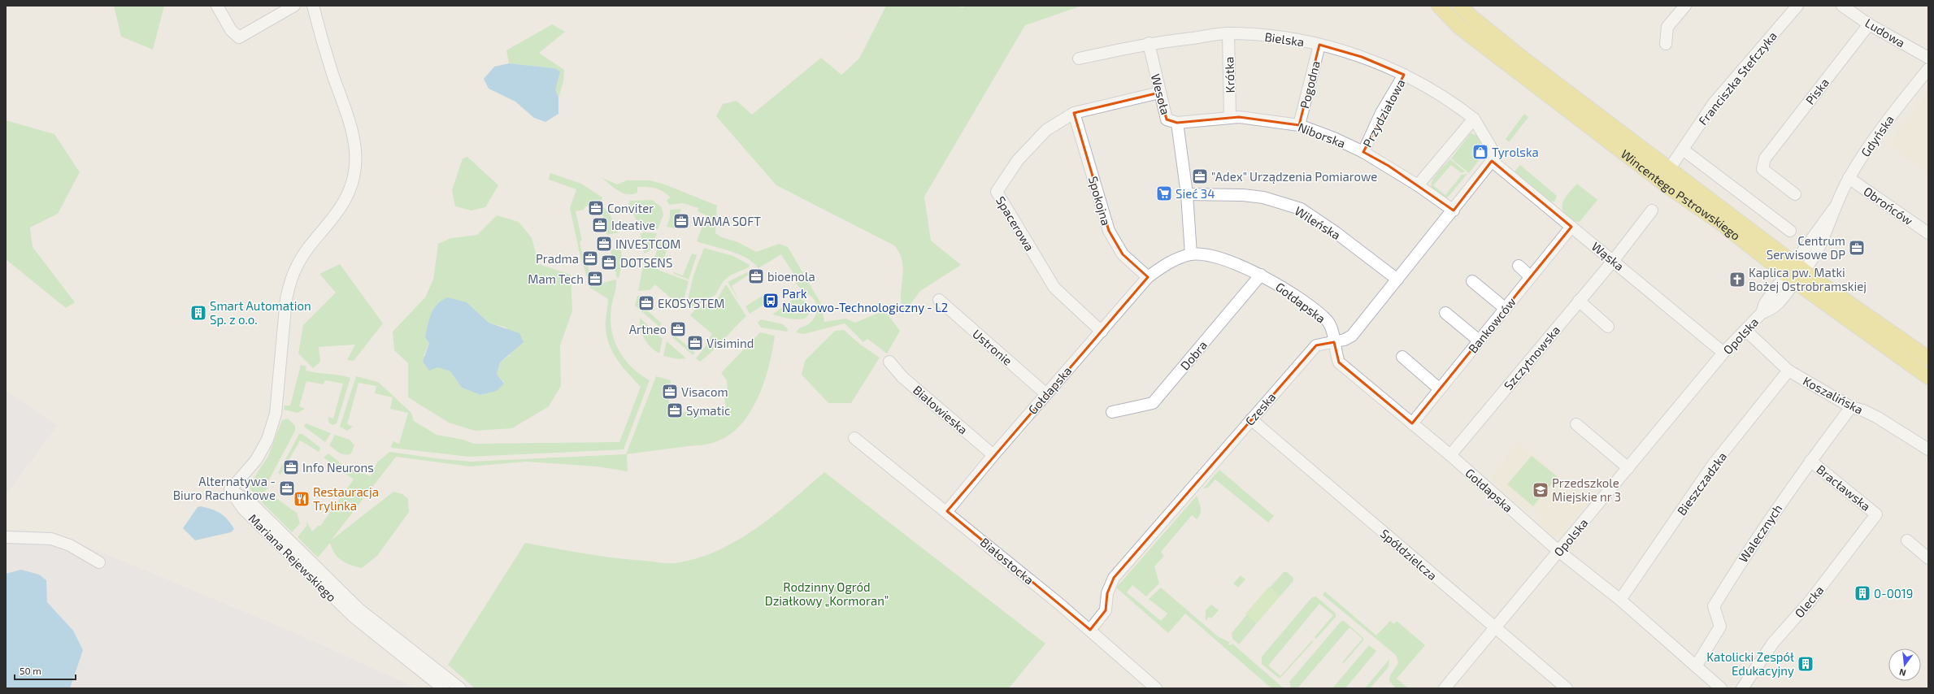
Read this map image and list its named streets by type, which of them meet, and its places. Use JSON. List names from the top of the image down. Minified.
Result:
{"streets":{"main road":["Wincentego Pstrowskiego"],"street":["Ludowa","Bielska","Krótka","Franciszka Stefczyka","Pogodna","Piska","Wesoła","Przydziałowa","Niborska","Gdyńska","Spokojna","Obrońców","Wileńska","Spacerowa","Wąska","Gołdapska","Bankowców","Opolska","Ustronie","Dobra","Szczytnowska","Koszalińska","Czeska","Białowieska","Bieszczadzka","Bracławska","Walecznych","Spółdzielcza","Mariana Rejewskiego","Białostocka","Olecka"]},"crossings":[["Ludowa","Piska"],["Bielska","Krótka"],["Bielska","Pogodna"],["Bielska","Wesoła"],["Bielska","Przydziałowa"],["Krótka","Niborska"],["Franciszka Stefczyka","Wincentego Pstrowskiego"],["Pogodna","Niborska"],["Wesoła","Niborska"],["Wesoła","Wileńska"],["Wesoła","Spacerowa"],["Wesoła","Gołdapska"],["Przydziałowa","Niborska"],["Niborska","Czeska"],["Gdyńska","Wincentego Pstrowskiego"],["Gdyńska","Obrońców"],["Gdyńska","Opolska"],["Wincentego Pstrowskiego","Opolska"],["Spokojna","Spacerowa"],["Spokojna","Gołdapska"],["Wileńska","Czeska"],["Spacerowa","Gołdapska"],["Wąska","Bankowców"],["Wąska","Opolska"],["Wąska","Szczytnowska"],["Wąska","Czeska"],["Gołdapska","Bankowców"],["Gołdapska","Opolska"],["Gołdapska","Ustronie"],["Gołdapska","Dobra"],["Gołdapska","Szczytnowska"],["Gołdapska","Czeska"],["Gołdapska","Białowieska"],["Gołdapska","Bieszczadzka"],["Gołdapska","Walecznych"],["Gołdapska","Białostocka"],["Opolska","Koszalińska"],["Opolska","Spółdzielcza"],["Koszalińska","Bieszczadzka"],["Koszalińska","Walecznych"],["Czeska","Spółdzielcza"],["Czeska","Białostocka"],["Bracławska","Walecznych"],["Bracławska","Olecka"]],"parks":["Rodzinny Ogród Działkowy „Kormoran”"],"places":{"shop":["Tyrolska"],"office":["\"Adex\" Urządzenia Pomiarowe","Conviter","WAMA SOFT","Ideative","INVESTCOM","Centrum Serwisowe DP","Pradma","DOTSENS","bioenola","Mam Tech","EKOSYSTEM","Artneo","Visimind","Visacom","Symatic","Info Neurons","Alternatywa - Biuro Rachunkowe"],"supermarket":["Sieć 34"],"church":["Kaplica pw. Matki Bożej Ostrobramskiej"],"bus stop":["Park Naukowo-Technologiczny - L2"],"building":["Smart Automation Sp. z o.o.","0-0019","Katolicki Zespół Edukacyjny"],"school or university":["Przedszkole Miejskie nr 3"],"restaurant":["Restauracja Trylinka"]},"scale_bar":"50 m","north":"bottom"}
